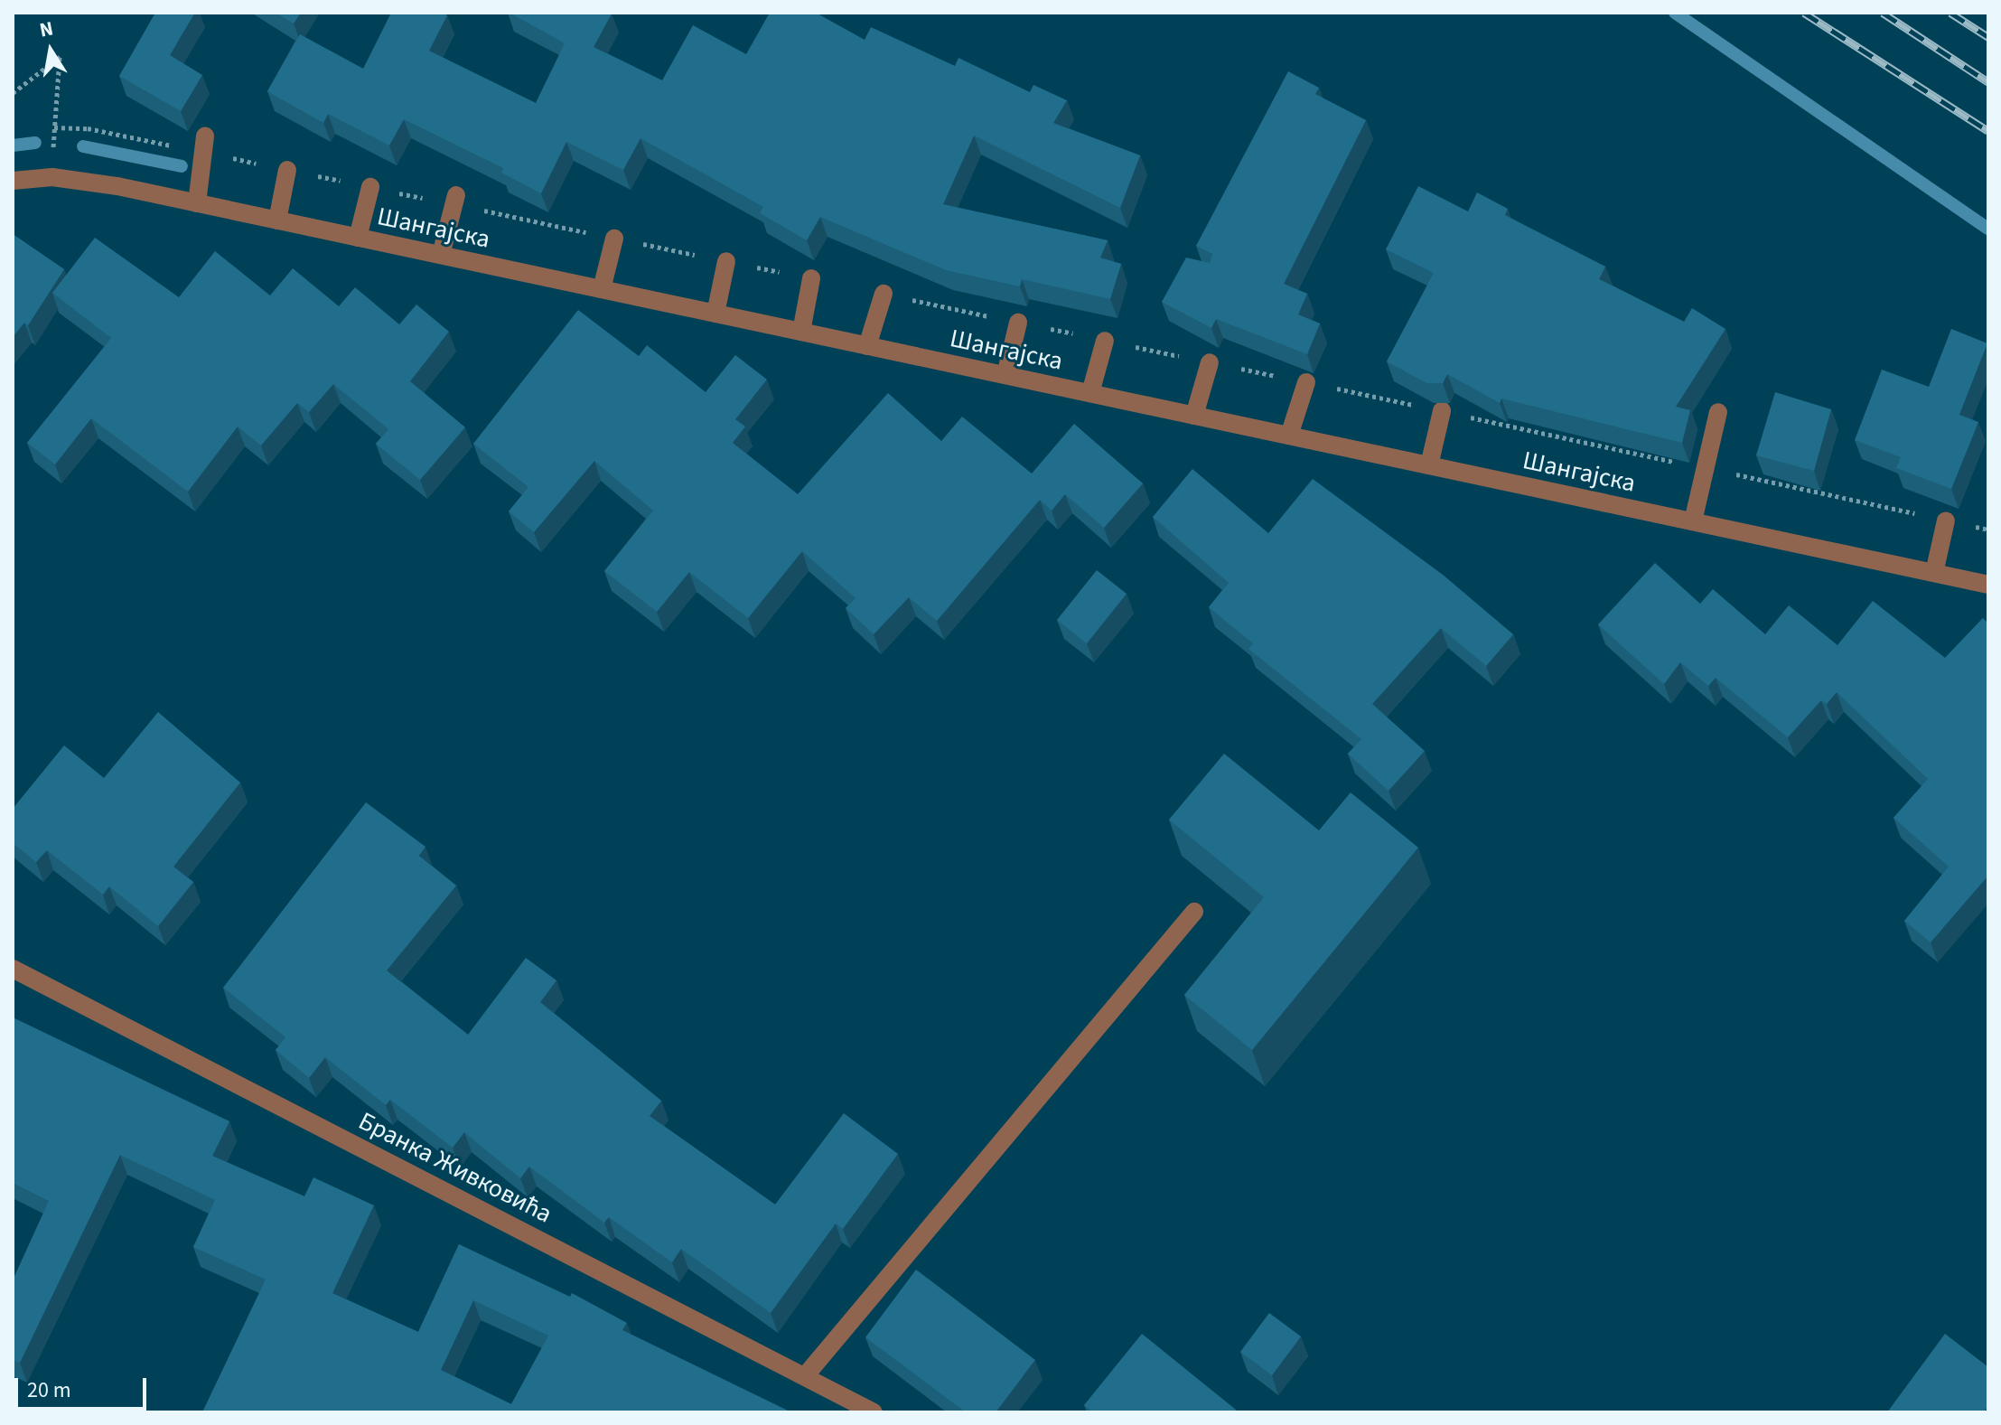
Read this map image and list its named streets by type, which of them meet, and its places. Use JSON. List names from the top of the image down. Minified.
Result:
{"streets":{"street":["Шангајска","Бранка Живковића"]},"scale_bar":"20 m","north":"top"}
